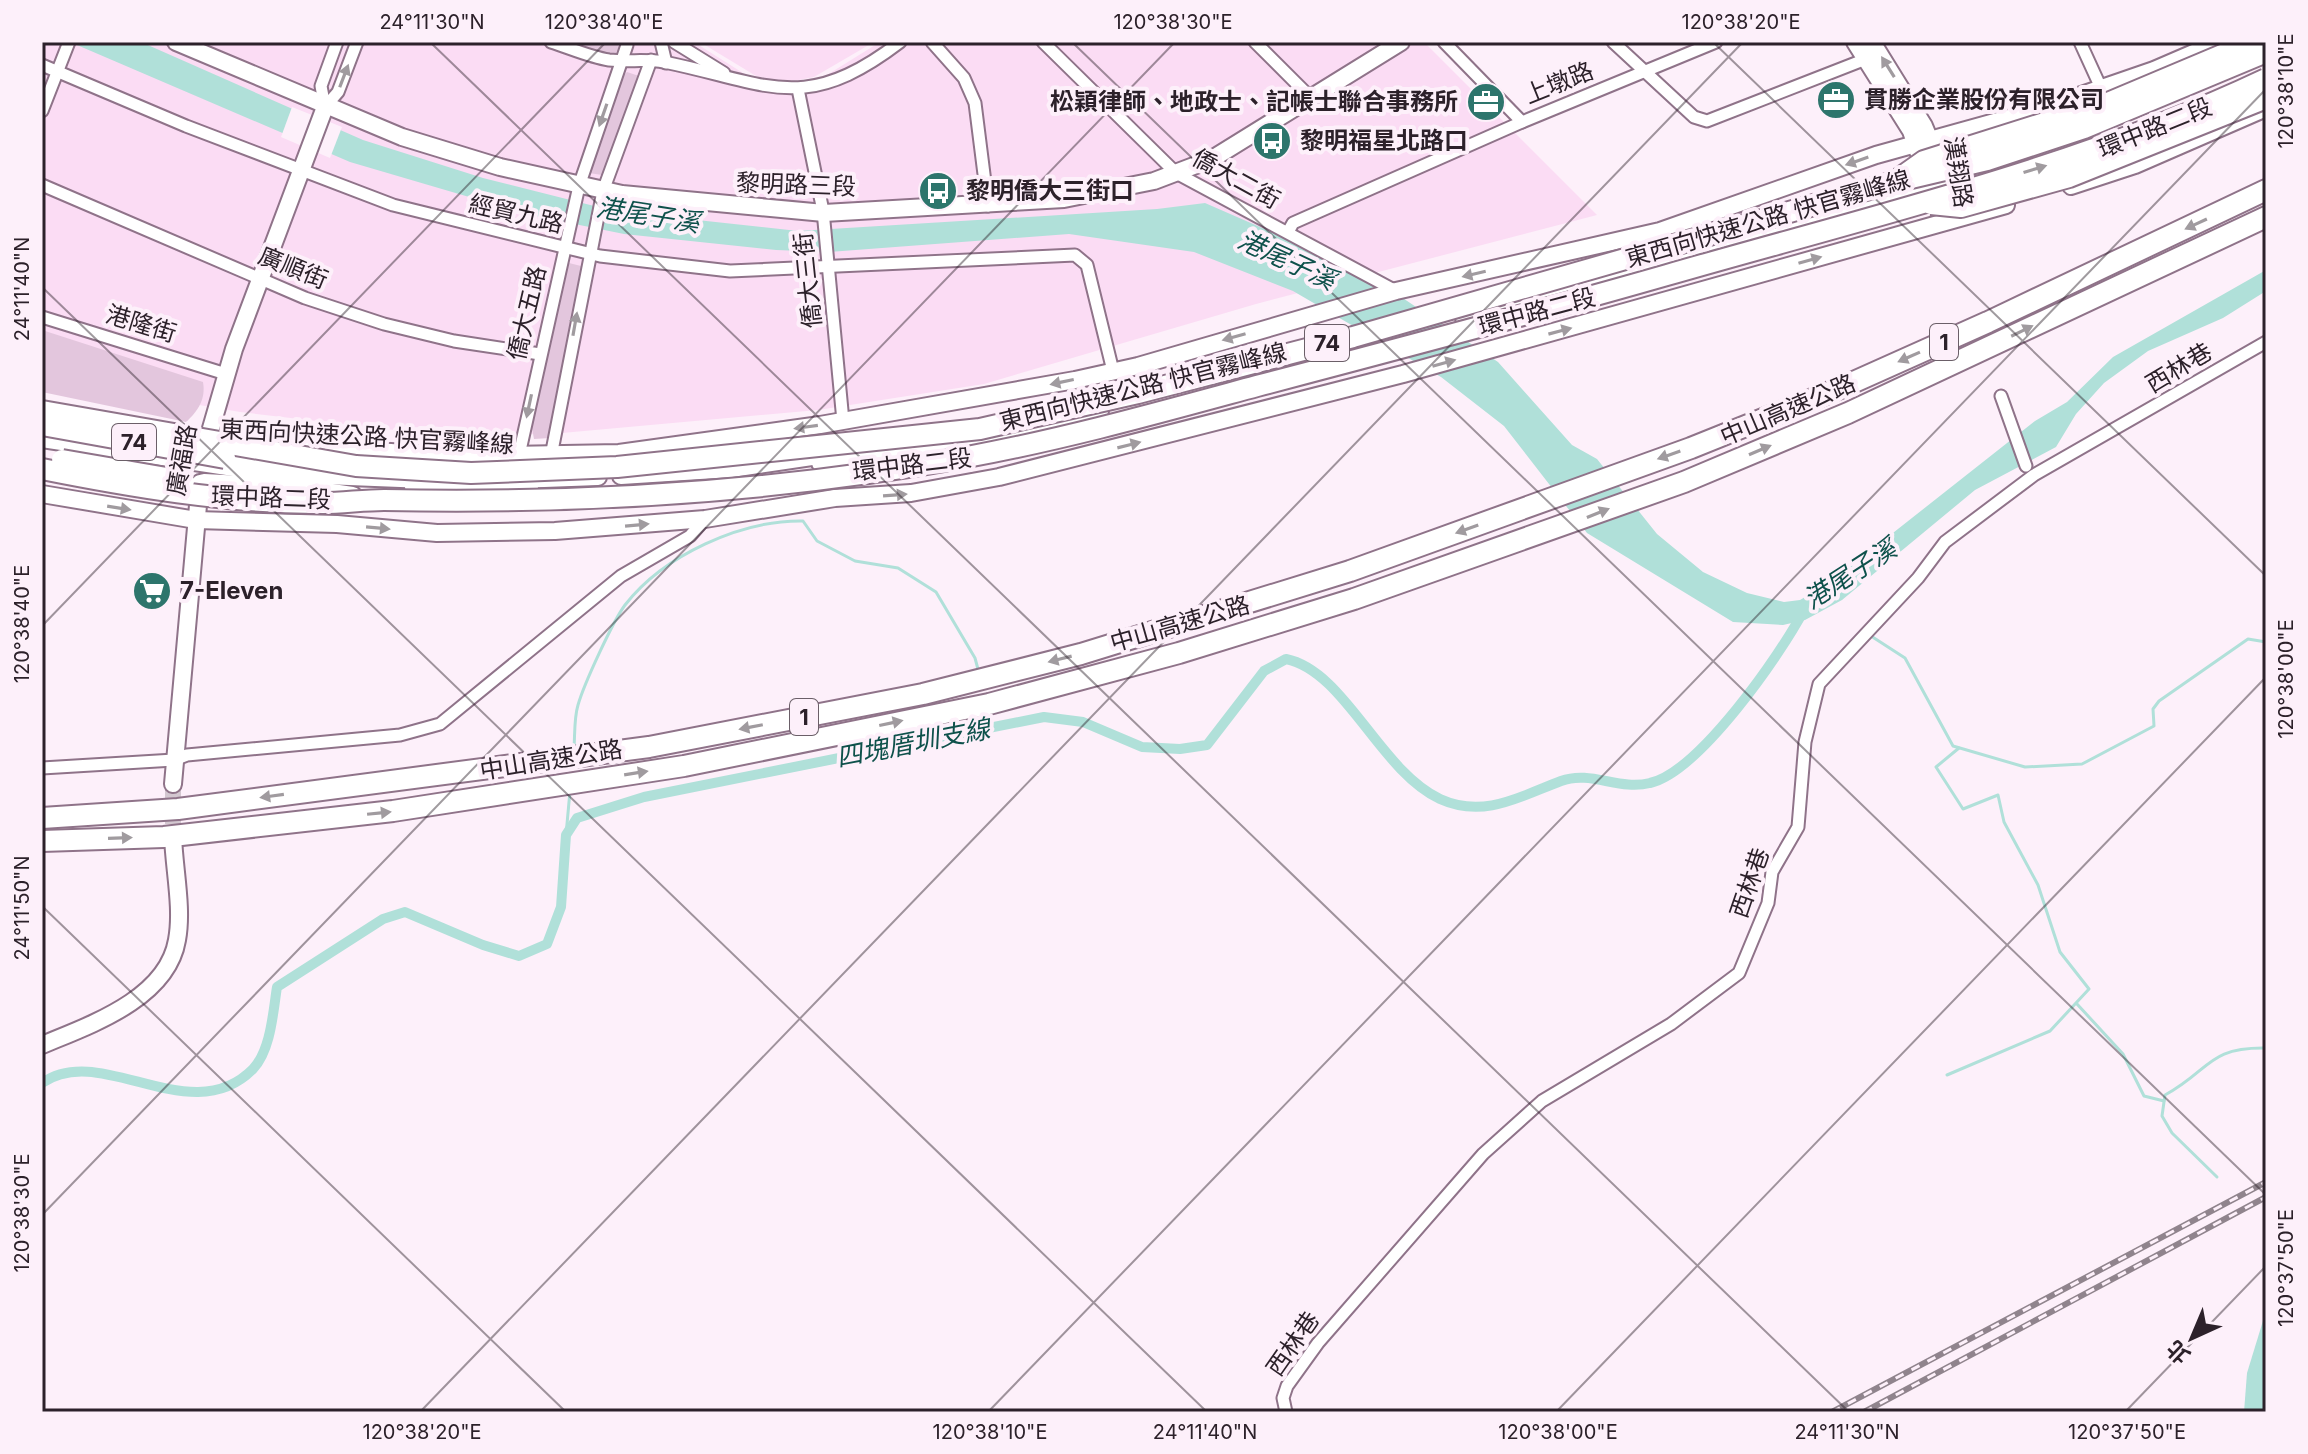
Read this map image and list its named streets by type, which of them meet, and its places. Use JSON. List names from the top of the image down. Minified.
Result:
{"streets":{"highway":["東西向快速公路 快官霧峰線","1","74","中山高速公路"],"street":["上墩路","環中路二段","漢翔路","僑大二街","黎明路三段","經貿九路","廣順街","僑大三街","僑大五路","港隆街","西林巷","廣福路"]},"crossings":[["環中路二段","漢翔路"],["環中路二段","僑大二街"],["環中路二段","經貿九路"],["環中路二段","東西向快速公路 快官霧峰線"],["環中路二段","僑大三街"],["環中路二段","僑大五路"],["環中路二段","廣福路"],["漢翔路","東西向快速公路 快官霧峰線"],["僑大二街","黎明路三段"],["黎明路三段","僑大三街"],["黎明路三段","僑大五路"],["黎明路三段","廣福路"],["經貿九路","僑大三街"],["經貿九路","僑大五路"],["經貿九路","廣福路"],["廣順街","僑大五路"],["廣順街","廣福路"],["港隆街","廣福路"]],"water":["港尾子溪","四塊厝圳支線"],"places":{"office":["貫勝企業股份有限公司","松穎律師、地政士、記帳士聯合事務所"],"bus stop":["黎明福星北路口","黎明僑大三街口"],"supermarket":["7-Eleven"]},"north":"bottom left","coordinates":["24°11'30\"N","120°38'40\"E","120°38'30\"E","120°38'20\"E","120°38'10\"E","24°11'40\"N","120°38'00\"E","24°11'50\"N","120°37'50\"E"]}
